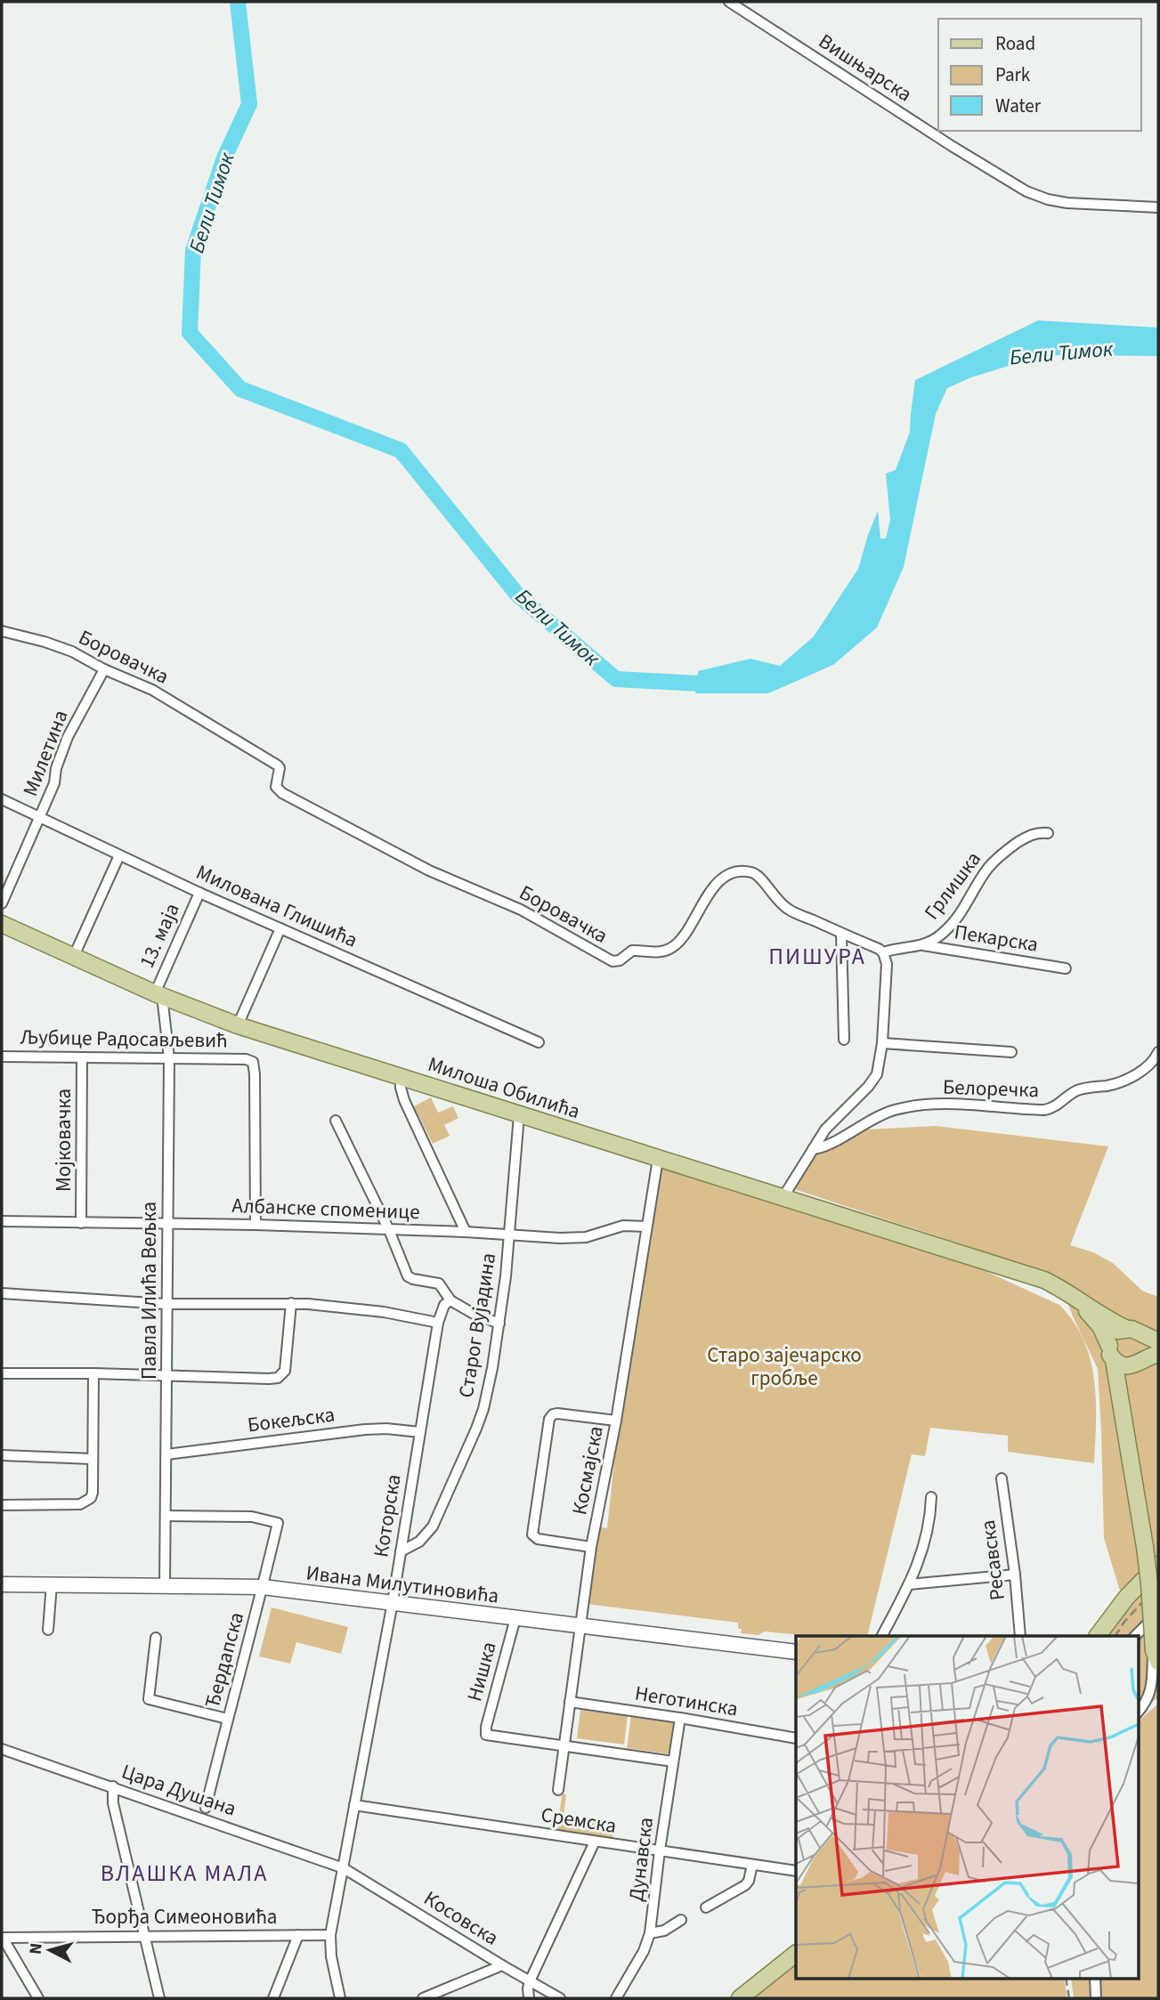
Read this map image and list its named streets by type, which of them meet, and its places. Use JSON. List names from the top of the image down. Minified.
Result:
{"streets":{"main road":["Милоша Обилића"],"street":["Вишњарска","Боровачка","Милетина","Грлишка","Милована Глишића","13. маја","Пекарска","Љубице Радосављевић","Белоречка","Мојковачка","Албанске споменице","Павла Илића Вељка","Старог Вујадина","Бокељска","Космајска","Которска","Ресавска","Ивана Милутиновића","Ђердапска","Нишка","Неготинска","Цара Душана","Сремска","Дунавска","Ђорђа Симеоновића","Косовска"]},"crossings":[["Боровачка","Милетина"],["Боровачка","Грлишка"],["Милетина","Милована Глишића"],["Грлишка","Пекарска"],["Милована Глишића","13. маја"],["13. маја","Милоша Обилића"],["13. маја","Павла Илића Вељка"],["Љубице Радосављевић","Мојковачка"],["Љубице Радосављевић","Албанске споменице"],["Љубице Радосављевић","Павла Илића Вељка"],["Милоша Обилића","Павла Илића Вељка"],["Милоша Обилића","Старог Вујадина"],["Милоша Обилића","Космајска"],["Мојковачка","Албанске споменице"],["Албанске споменице","Павла Илића Вељка"],["Албанске споменице","Старог Вујадина"],["Албанске споменице","Космајска"],["Павла Илића Вељка","Бокељска"],["Павла Илића Вељка","Ивана Милутиновића"],["Павла Илића Вељка","Ђердапска"],["Старог Вујадина","Которска"],["Бокељска","Которска"],["Космајска","Ивана Милутиновића"],["Космајска","Нишка"],["Космајска","Неготинска"],["Которска","Ивана Милутиновића"],["Которска","Цара Душана"],["Которска","Сремска"],["Которска","Ђорђа Симеоновића"],["Которска","Косовска"],["Ивана Милутиновића","Ђердапска"],["Ивана Милутиновића","Нишка"],["Неготинска","Дунавска"],["Цара Душана","Косовска"],["Сремска","Дунавска"]],"districts":["ПИШУРА","ВЛАШКА МАЛА"],"water":["Бели Тимок"],"parks":["Старо зајечарско гробље"],"legend":["Road","Park","Water"],"north":"left"}
